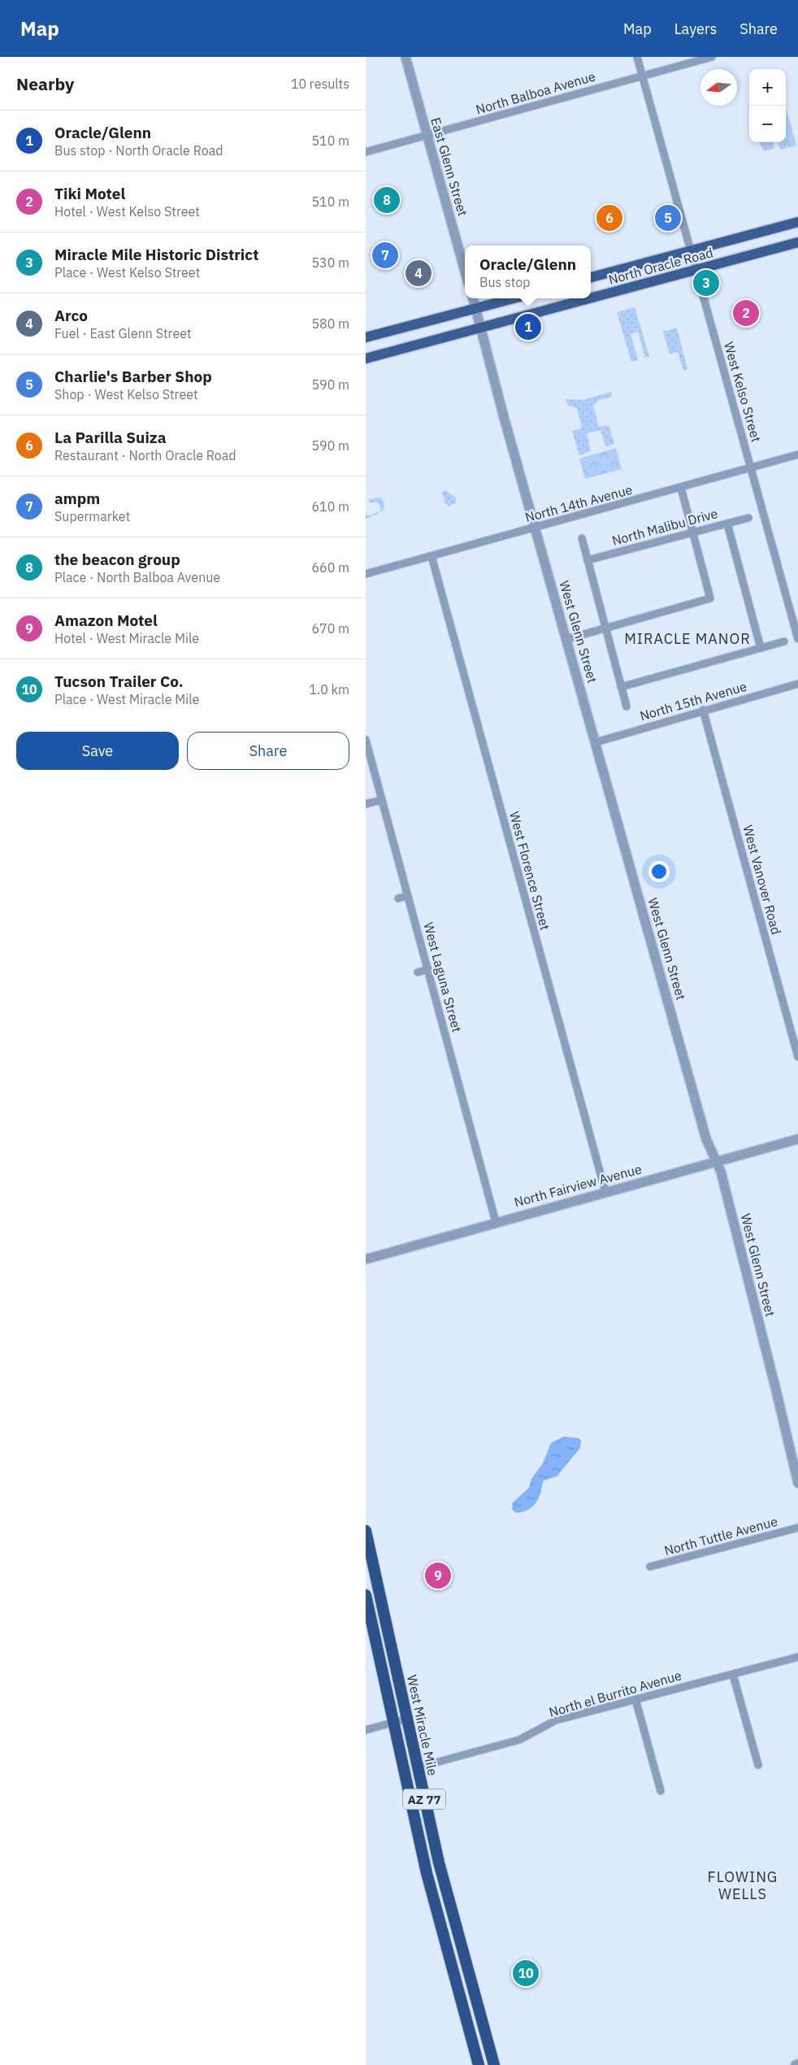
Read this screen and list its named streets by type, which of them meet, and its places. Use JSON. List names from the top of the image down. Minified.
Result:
{"streets":{"highway":["West Miracle Mile","AZ 77"],"main road":["North Oracle Road"],"street":["North Balboa Avenue","East Glenn Street","West Kelso Street","North 14th Avenue","North Malibu Drive","West Glenn Street","North 15th Avenue","West Florence Street","West Vanover Road","West Laguna Street","North Fairview Avenue","North Tuttle Avenue","North el Burrito Avenue"]},"crossings":[["North Balboa Avenue","East Glenn Street"],["North Balboa Avenue","West Kelso Street"],["North Oracle Road","West Kelso Street"],["North Oracle Road","West Glenn Street"],["West Kelso Street","North 14th Avenue"],["North 14th Avenue","West Glenn Street"],["North 14th Avenue","West Florence Street"],["West Glenn Street","North 15th Avenue"],["West Glenn Street","North Fairview Avenue"],["North 15th Avenue","West Vanover Road"],["West Florence Street","North Fairview Avenue"],["West Laguna Street","North Fairview Avenue"],["North el Burrito Avenue","West Miracle Mile"]],"districts":["MIRACLE MANOR","FLOWING WELLS"],"north":"left","page":{"header":"Map","nav":["Map","Layers","Share"],"heading":["Nearby","10 results"],"map_buttons":["+","−"],"list":[{"mark":"1","name":"Oracle/Glenn","note":"Bus stop · North Oracle Road","value":"510 m"},{"mark":"2","name":"Tiki Motel","note":"Hotel · West Kelso Street","value":"510 m"},{"mark":"3","name":"Miracle Mile Historic District","note":"Place · West Kelso Street","value":"530 m"},{"mark":"4","name":"Arco","note":"Fuel · East Glenn Street","value":"580 m"},{"mark":"5","name":"Charlie's Barber Shop","note":"Shop · West Kelso Street","value":"590 m"},{"mark":"6","name":"La Parilla Suiza","note":"Restaurant · North Oracle Road","value":"590 m"},{"mark":"7","name":"ampm","note":"Supermarket","value":"610 m"},{"mark":"8","name":"the beacon group","note":"Place · North Balboa Avenue","value":"660 m"},{"mark":"9","name":"Amazon Motel","note":"Hotel · West Miracle Mile","value":"670 m"},{"mark":"10","name":"Tucson Trailer Co.","note":"Place · West Miracle Mile","value":"1.0 km"}],"pins":["8","5","6","7","4","3","2","1","9","10"],"popup":["Oracle/Glenn","Bus stop"],"buttons":["Save","Share"]}}
